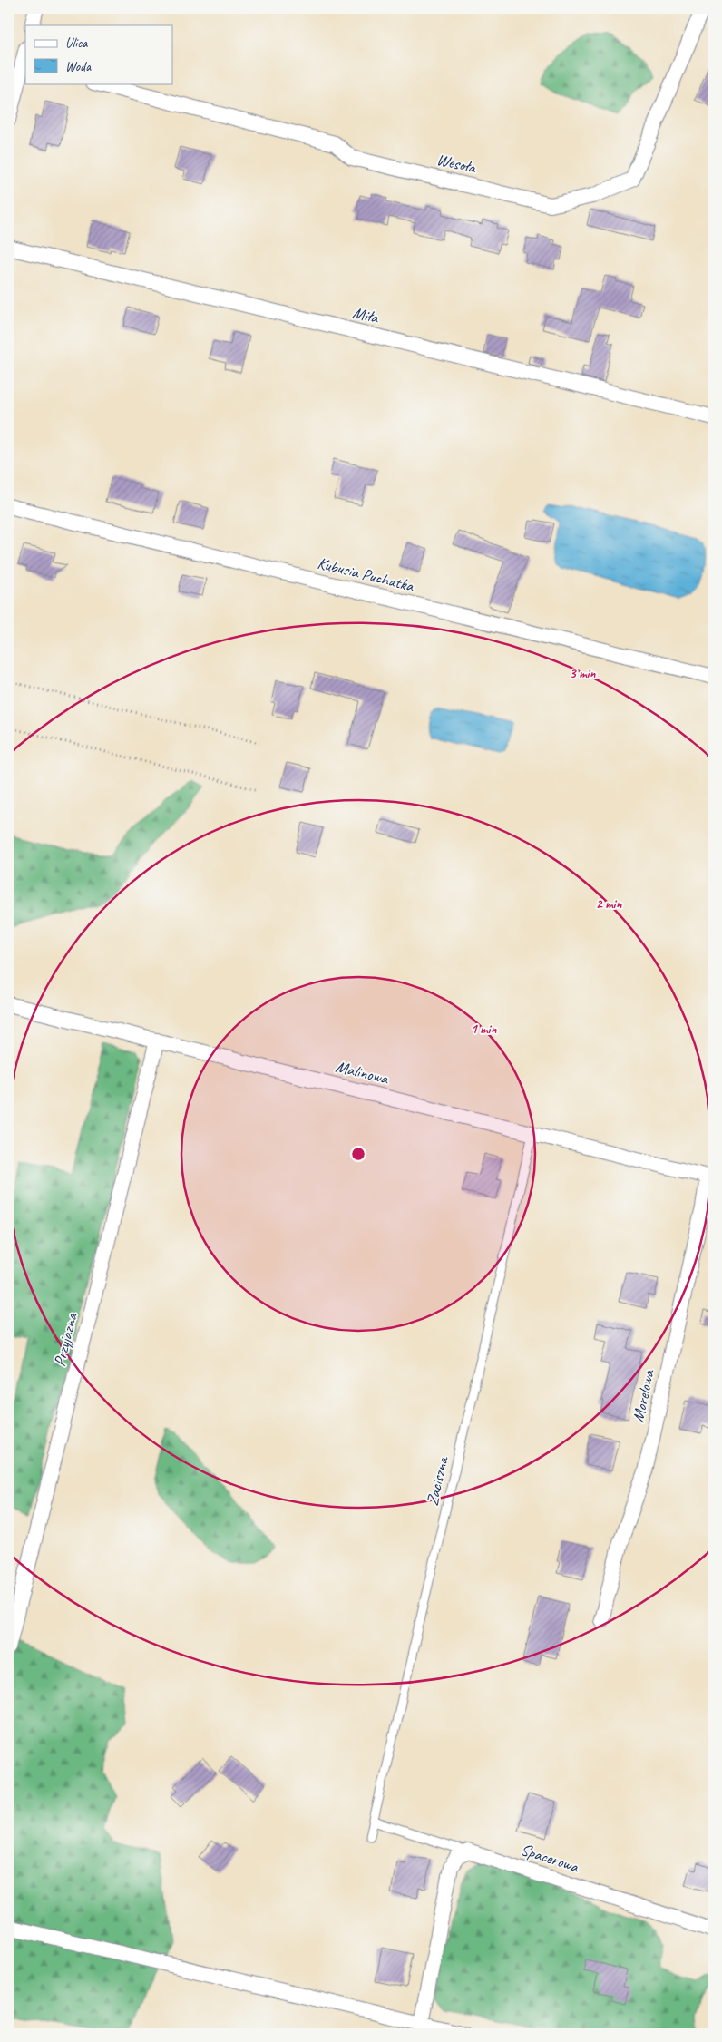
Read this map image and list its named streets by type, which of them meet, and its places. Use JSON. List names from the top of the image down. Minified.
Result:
{"streets":{"street":["Wesoła","Miła","Kubusia Puchatka","Malinowa","Przyjazna","Morelowa","Spacerowa"],"lane":["Zaciszna"]},"crossings":[["Malinowa","Przyjazna"],["Malinowa","Morelowa"],["Malinowa","Zaciszna"],["Zaciszna","Spacerowa"]],"legend":["Ulica","Woda"],"rings":["3 min","2 min","1 min"]}
